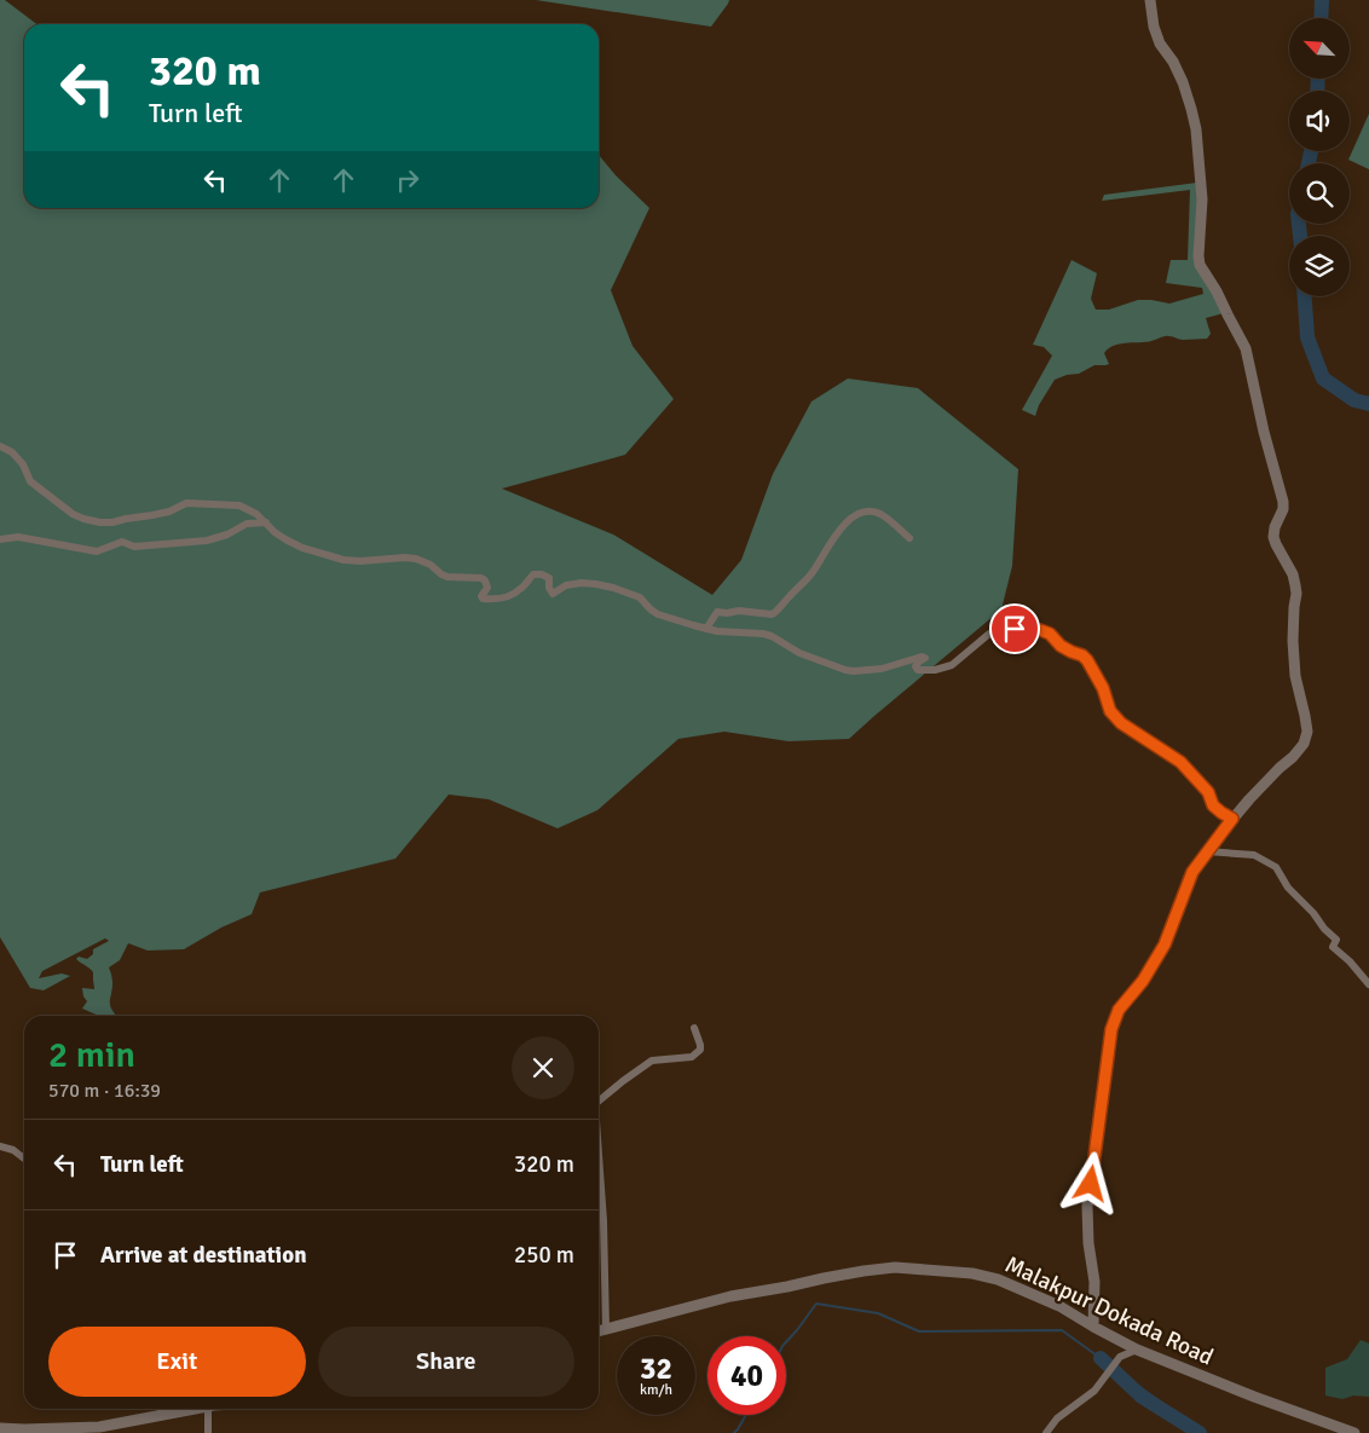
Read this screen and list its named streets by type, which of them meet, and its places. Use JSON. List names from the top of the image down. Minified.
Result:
{"streets":{"street":["Malakpur Dokada Road"]},"north":"top left","page":{"turn":["320 m","Turn left"],"heading":["2 min","570 m · 16:39"],"list":[{"name":"Turn left","value":"320 m"},{"name":"Arrive at destination","value":"250 m"}],"buttons":["Exit","Share"],"speed":"32 km/h","limit":"40"}}
